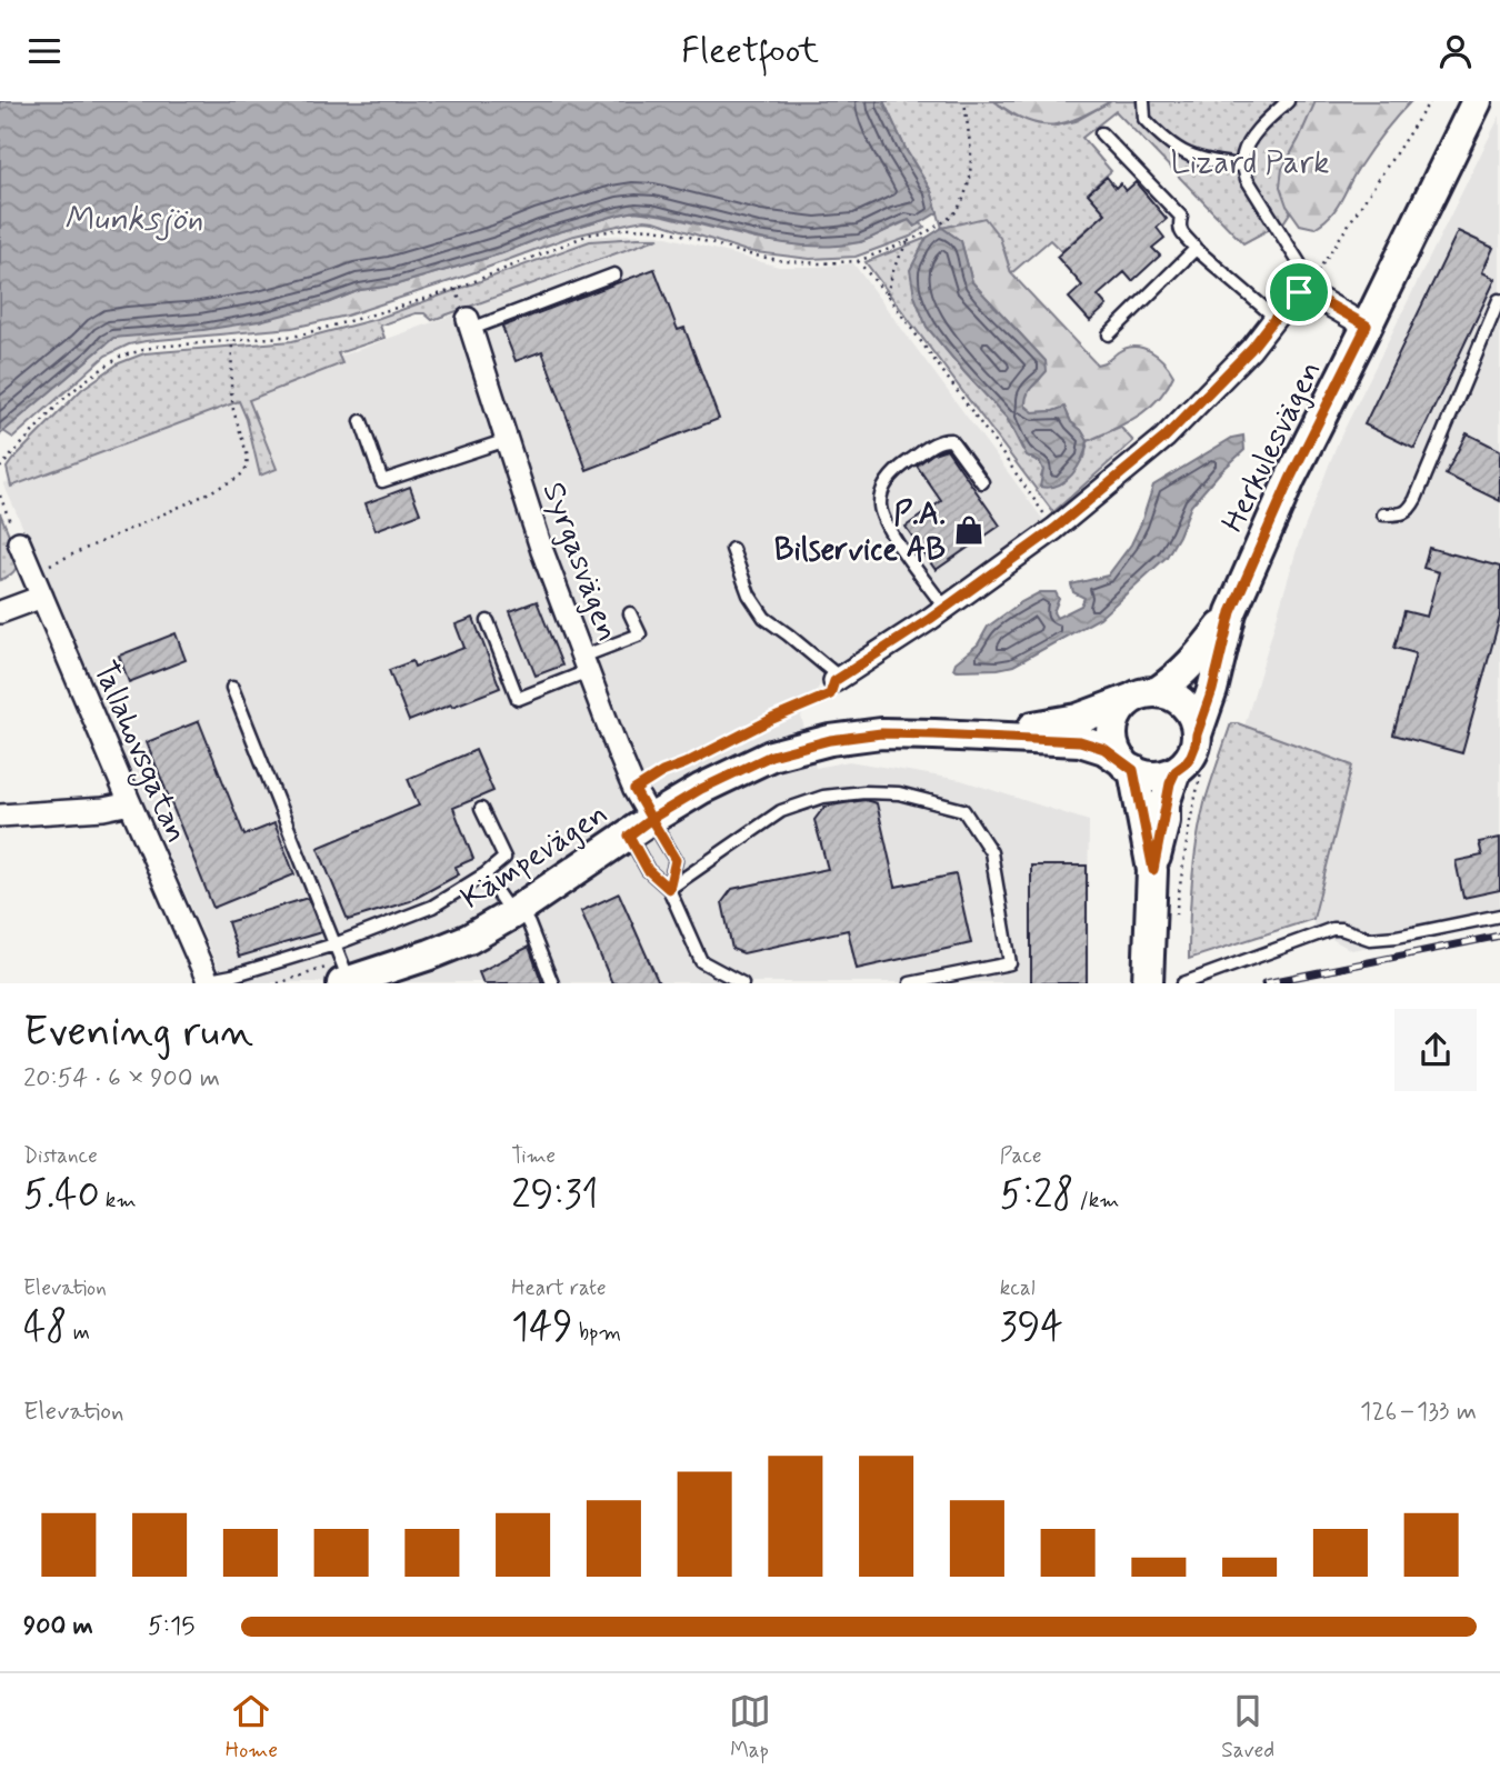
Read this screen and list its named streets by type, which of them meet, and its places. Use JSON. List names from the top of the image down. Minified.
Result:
{"streets":{"main road":["Herkulesvägen","Kämpevägen"],"street":["Syrgasvägen","Tallahovsgatan"]},"crossings":[["Herkulesvägen","Kämpevägen"],["Syrgasvägen","Kämpevägen"]],"water":["Munksjön"],"parks":["Lizard Park"],"places":{"shop":["P.A. Bilservice AB"]},"page":{"header":"Fleetfoot","heading":["Evening run","20:54 · 6 × 900 m"],"stats":[["Distance","5.40 km"],["Time","29:31"],["Pace","5:28 /km"],["Elevation","48 m"],["Heart rate","149 bpm"],["kcal","394"]],"chart":["Elevation","126–133 m"],"list":[{"name":"900 m","note":"5:15"}],"tabs":["Home","Map","Saved"]}}
